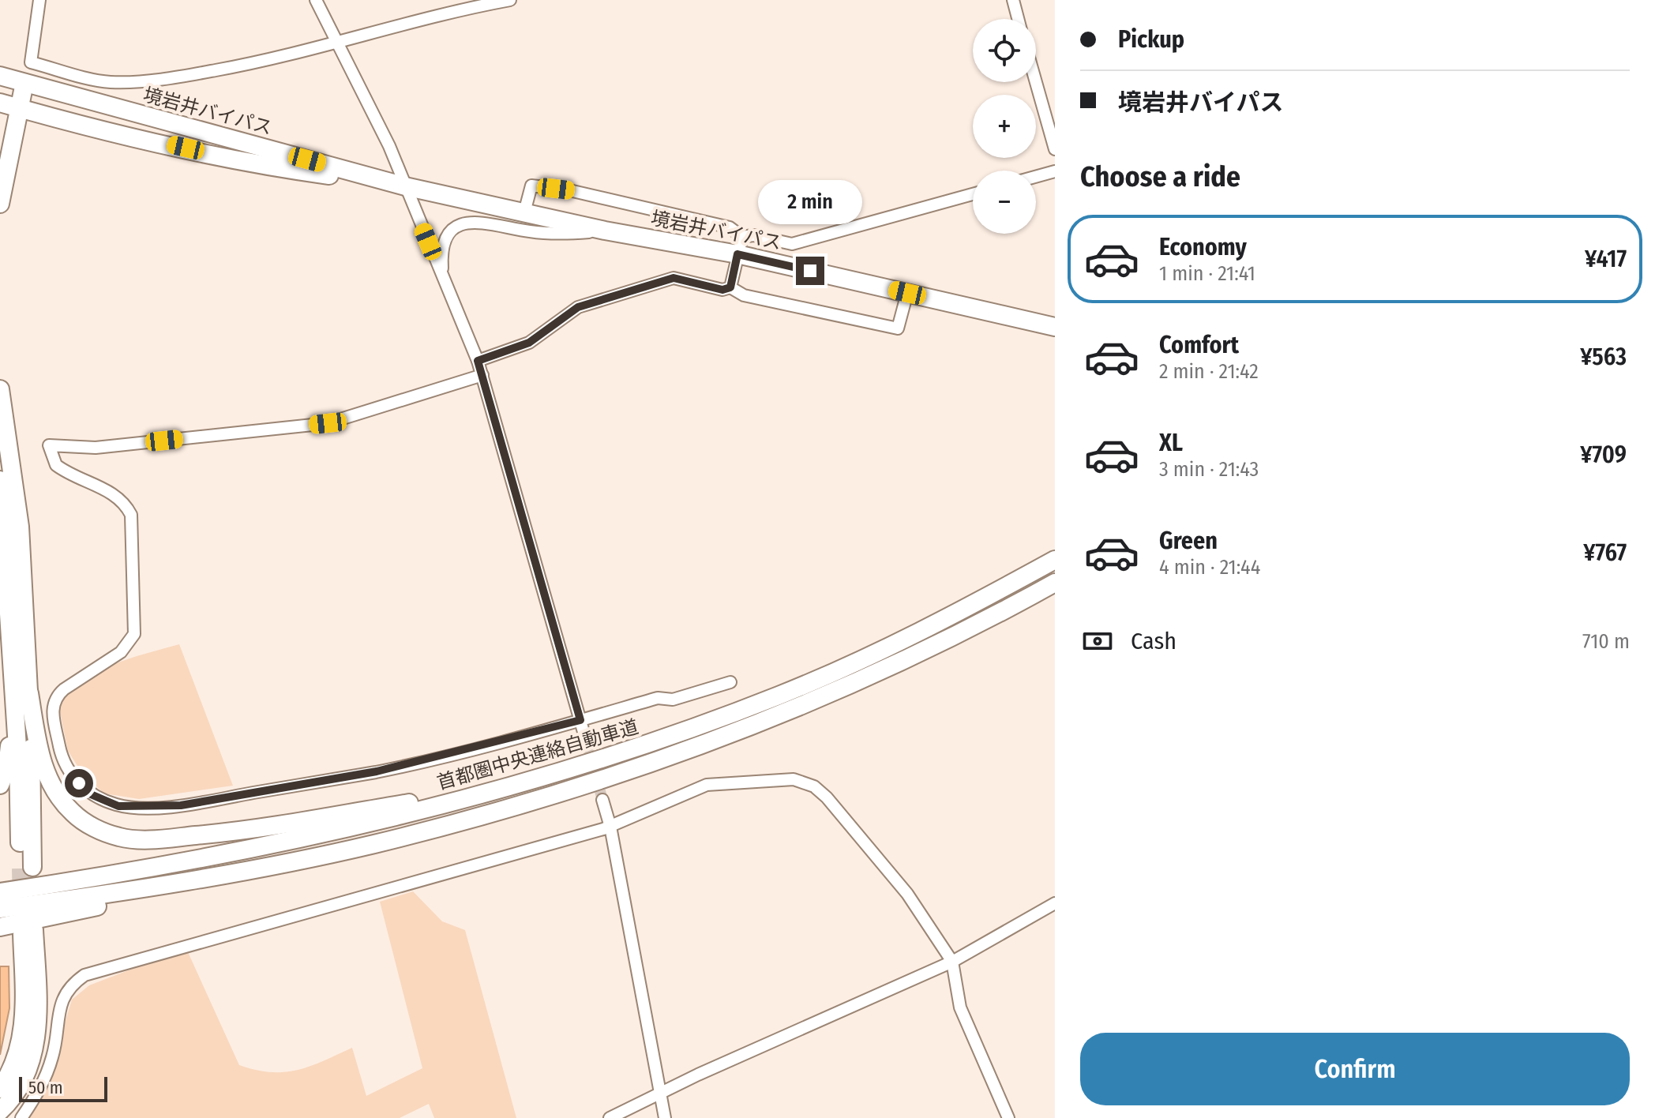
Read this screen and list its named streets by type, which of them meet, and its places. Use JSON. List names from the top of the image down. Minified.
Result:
{"streets":{"highway":["境岩井バイパス","首都圏中央連絡自動車道"]},"scale_bar":"50 m","page":{"banner":["Pickup","境岩井バイパス"],"map_buttons":["+","−"],"heading":"Choose a ride","bubble":"2 min","list":[{"name":"Economy","note":"1 min · 21:41","value":"¥417"},{"name":"Comfort","note":"2 min · 21:42","value":"¥563"},{"name":"XL","note":"3 min · 21:43","value":"¥709"},{"name":"Green","note":"4 min · 21:44","value":"¥767"}],"pay":["Cash","710 m"],"buttons":"Confirm","scale":"50 m"}}
